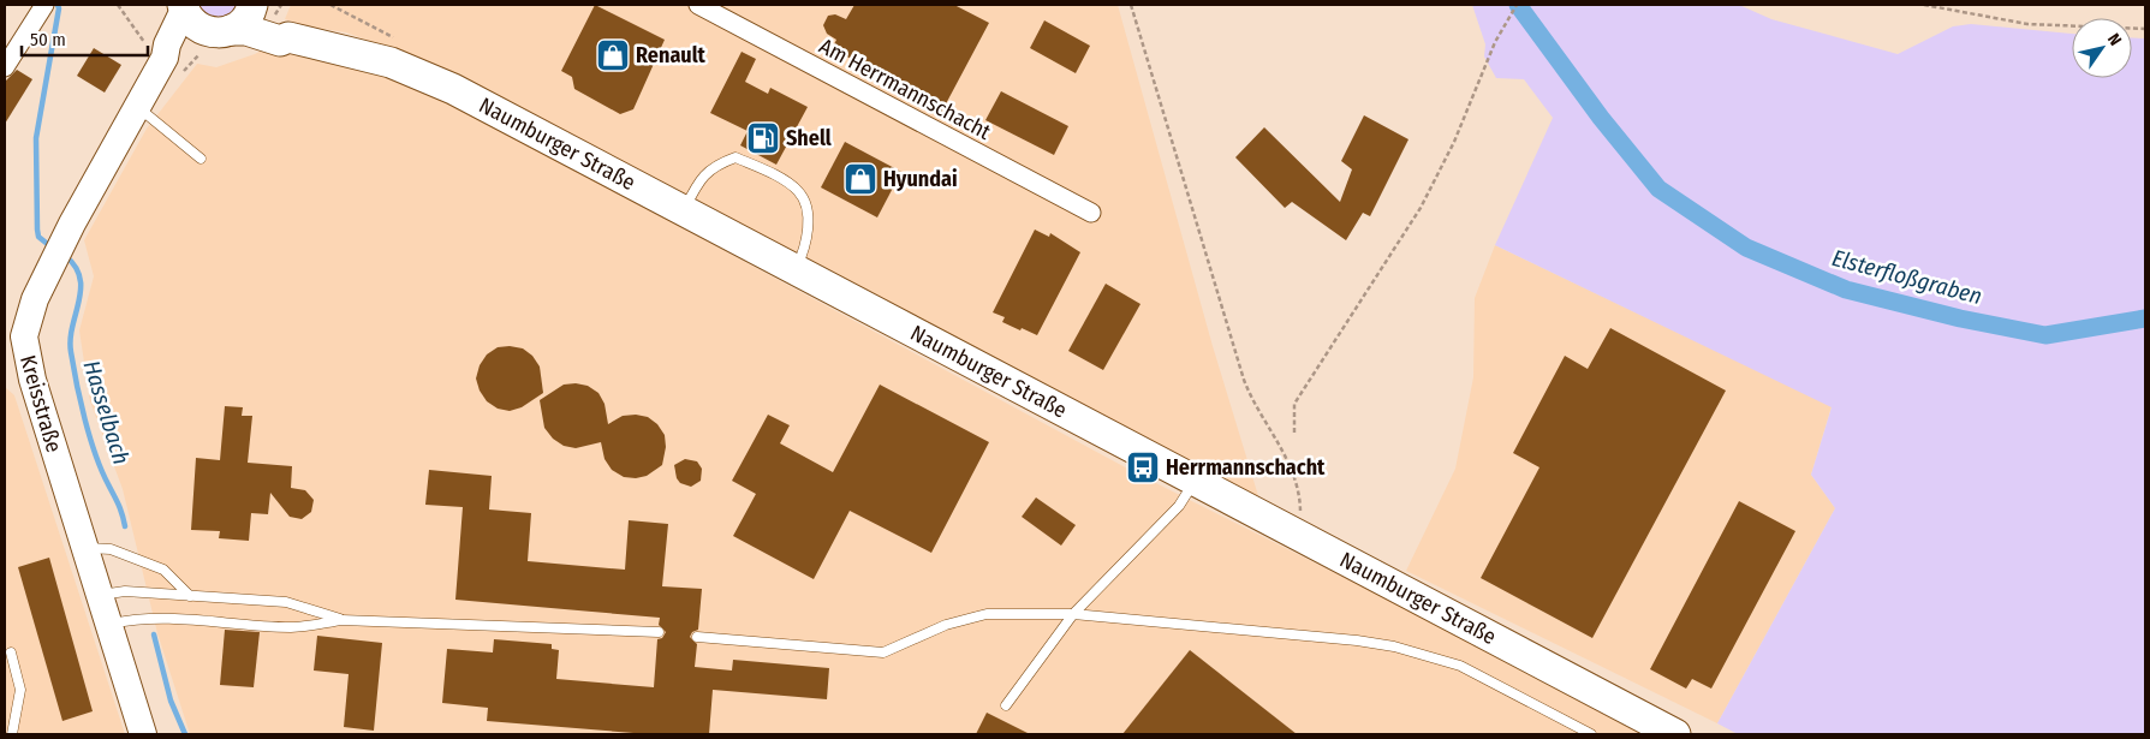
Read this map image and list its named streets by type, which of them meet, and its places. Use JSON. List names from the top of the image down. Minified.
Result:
{"streets":{"main road":["Naumburger Straße","Kreisstraße"],"street":["Am Herrmannschacht"]},"crossings":[["Naumburger Straße","Kreisstraße"]],"water":["Elsterfloßgraben","Hasselbach"],"places":{"shop":["Renault","Hyundai"],"fuel station":["Shell"],"bus stop":["Herrmannschacht"]},"scale_bar":"50 m","north":"top right"}
